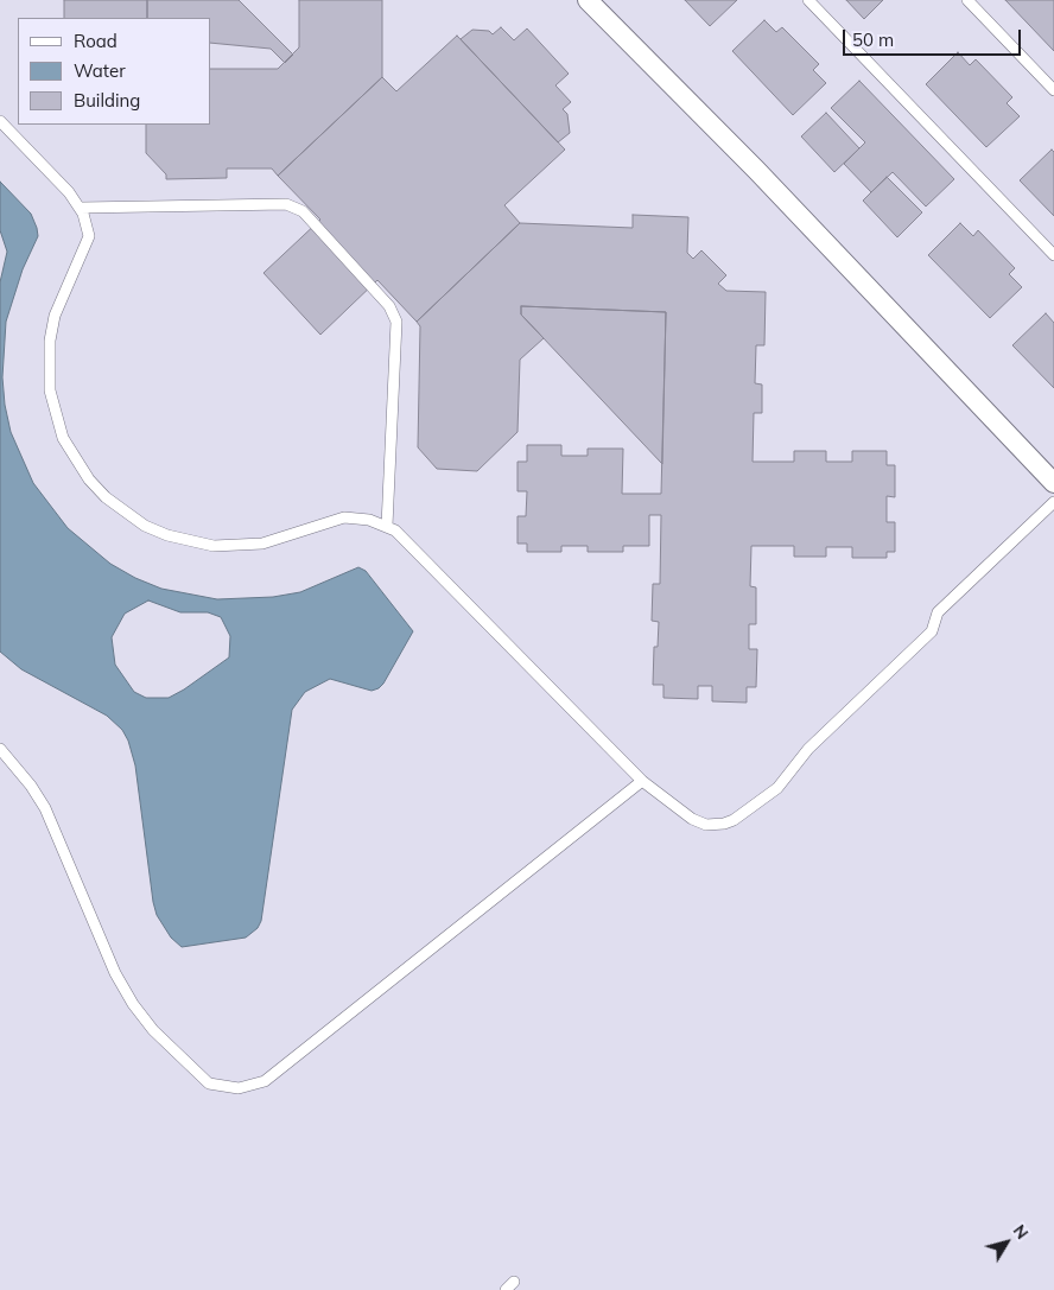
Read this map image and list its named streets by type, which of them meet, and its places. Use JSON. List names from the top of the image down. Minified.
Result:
{"legend":["Road","Water","Building"],"scale_bar":"50 m","north":"top right"}
